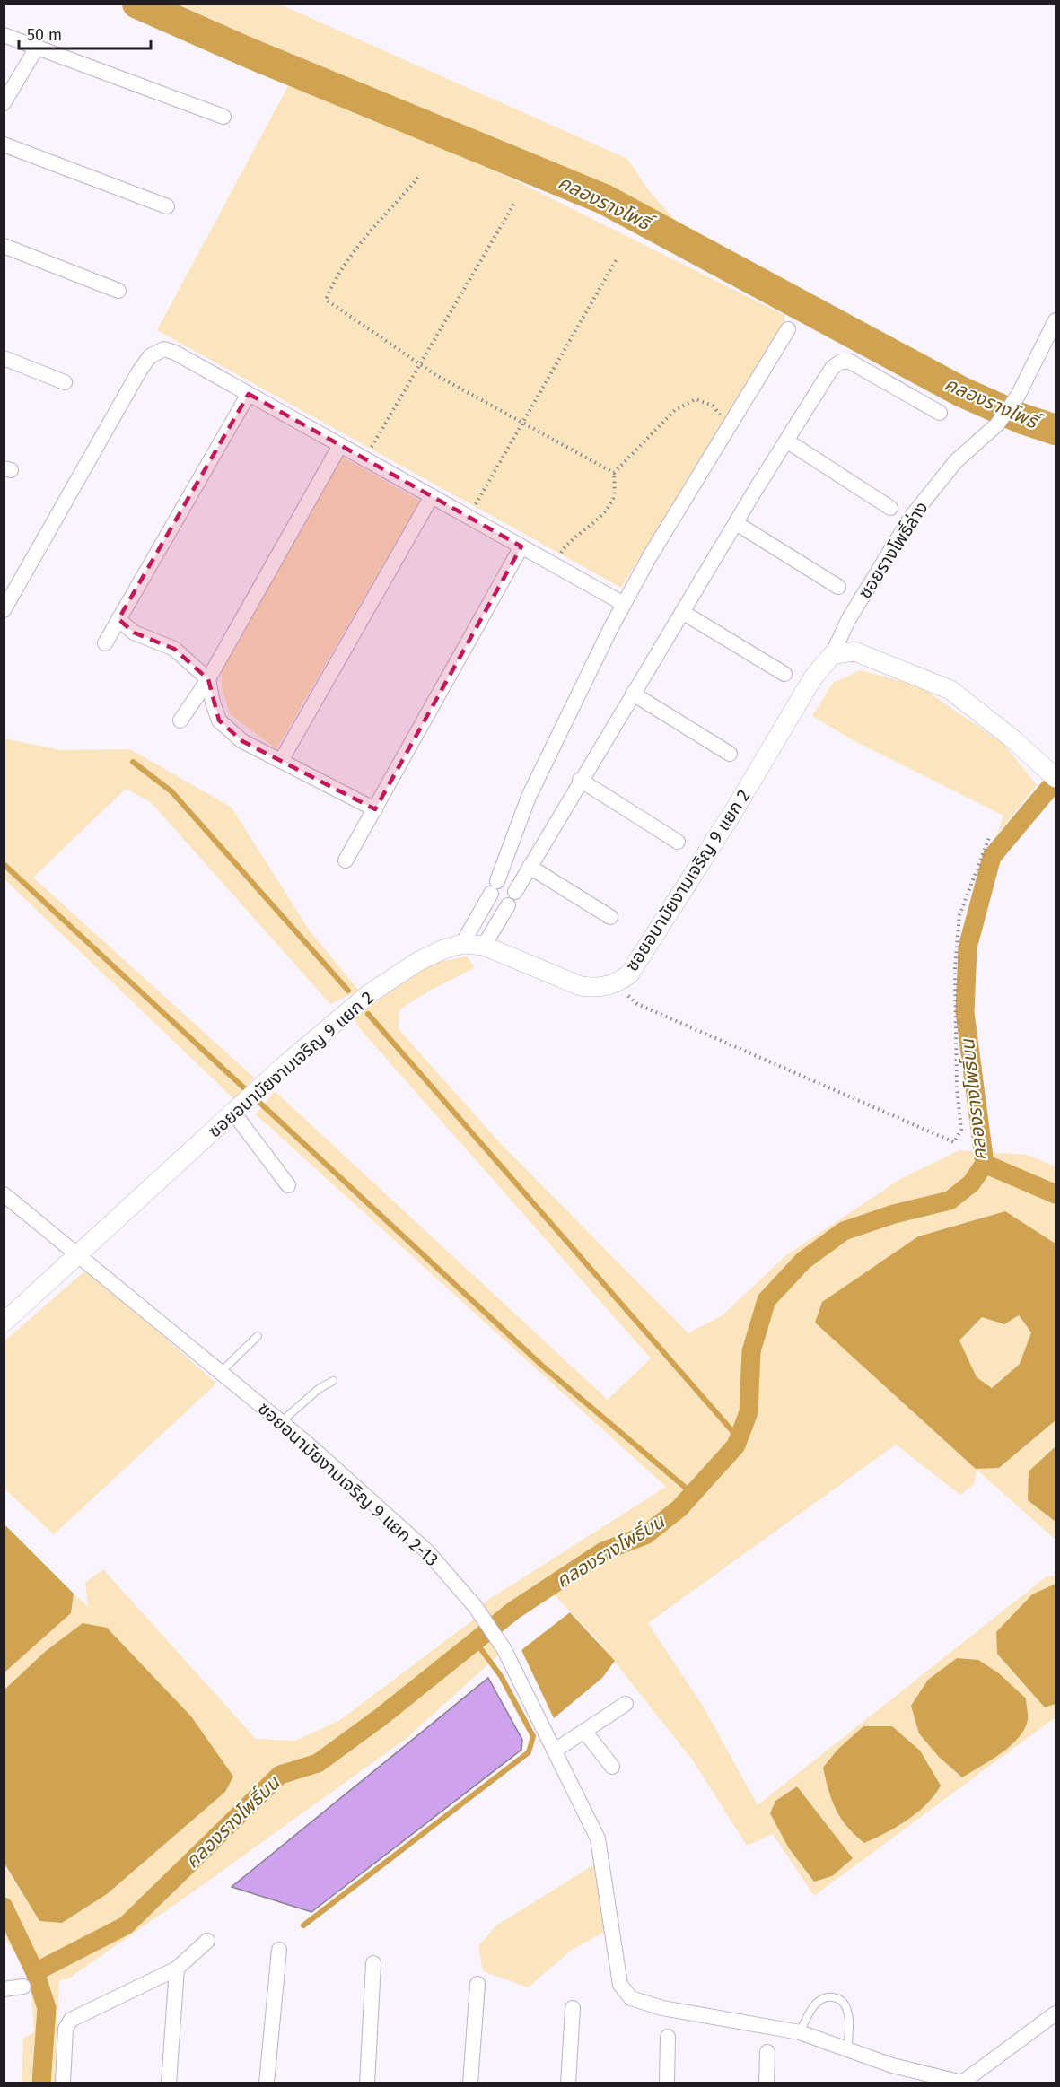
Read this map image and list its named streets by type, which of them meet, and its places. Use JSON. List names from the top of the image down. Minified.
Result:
{"streets":{"street":["ซอยรางโพธิ์ล่าง","ซอยอนามัยงามเจริญ 9 แยก 2","ซอยอนามัยงามเจริญ 9 แยก 2-13"]},"crossings":[["ซอยรางโพธิ์ล่าง","ซอยอนามัยงามเจริญ 9 แยก 2"],["ซอยอนามัยงามเจริญ 9 แยก 2","ซอยอนามัยงามเจริญ 9 แยก 2-13"]],"water":["คลองรางโพธิ์","คลองรางโพธิ์บน"],"scale_bar":"50 m"}
